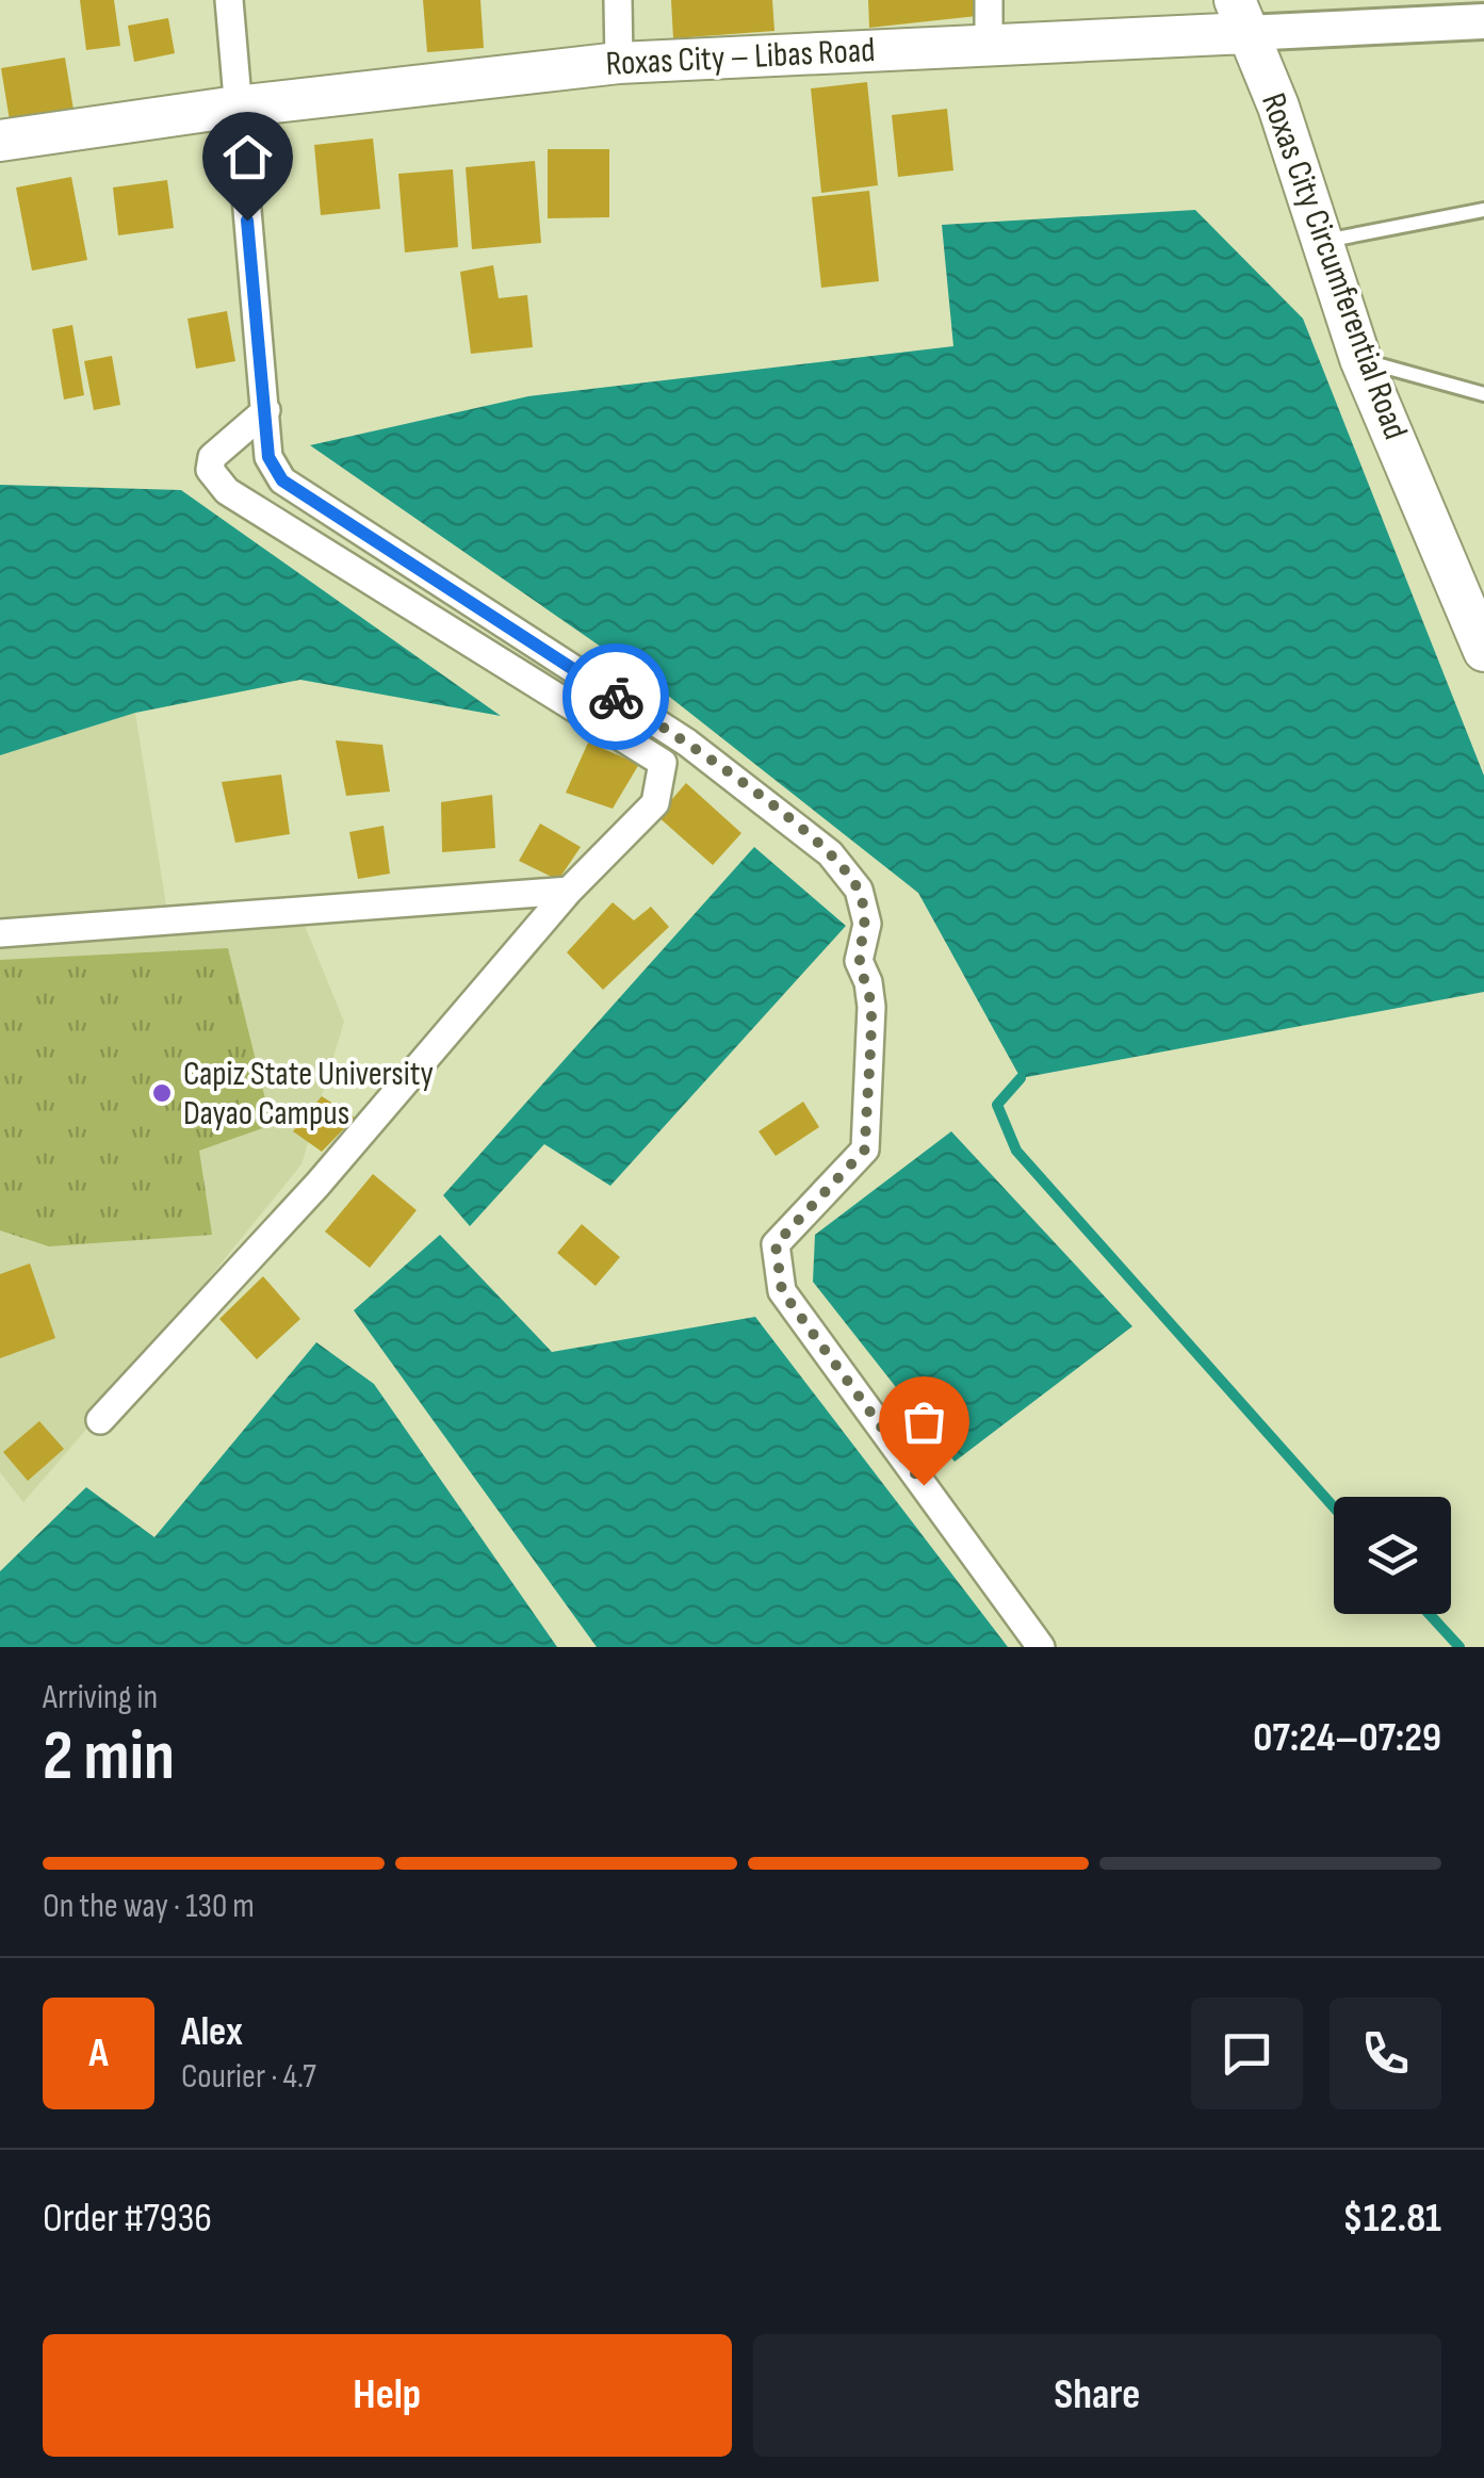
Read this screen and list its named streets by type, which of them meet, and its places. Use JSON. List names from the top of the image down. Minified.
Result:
{"streets":{"main road":["Roxas City – Libas Road","Roxas City Circumferential Road"]},"crossings":[["Roxas City – Libas Road","Roxas City Circumferential Road"]],"places":["Capiz State University Dayao Campus"],"page":{"heading":["2 min","Arriving in","07:24–07:29"],"panel":["Alex","Courier · 4.7","Order #7936","$12.81"],"bar":"On the way · 130 m","round":"A","buttons":["Help","Share"]}}
